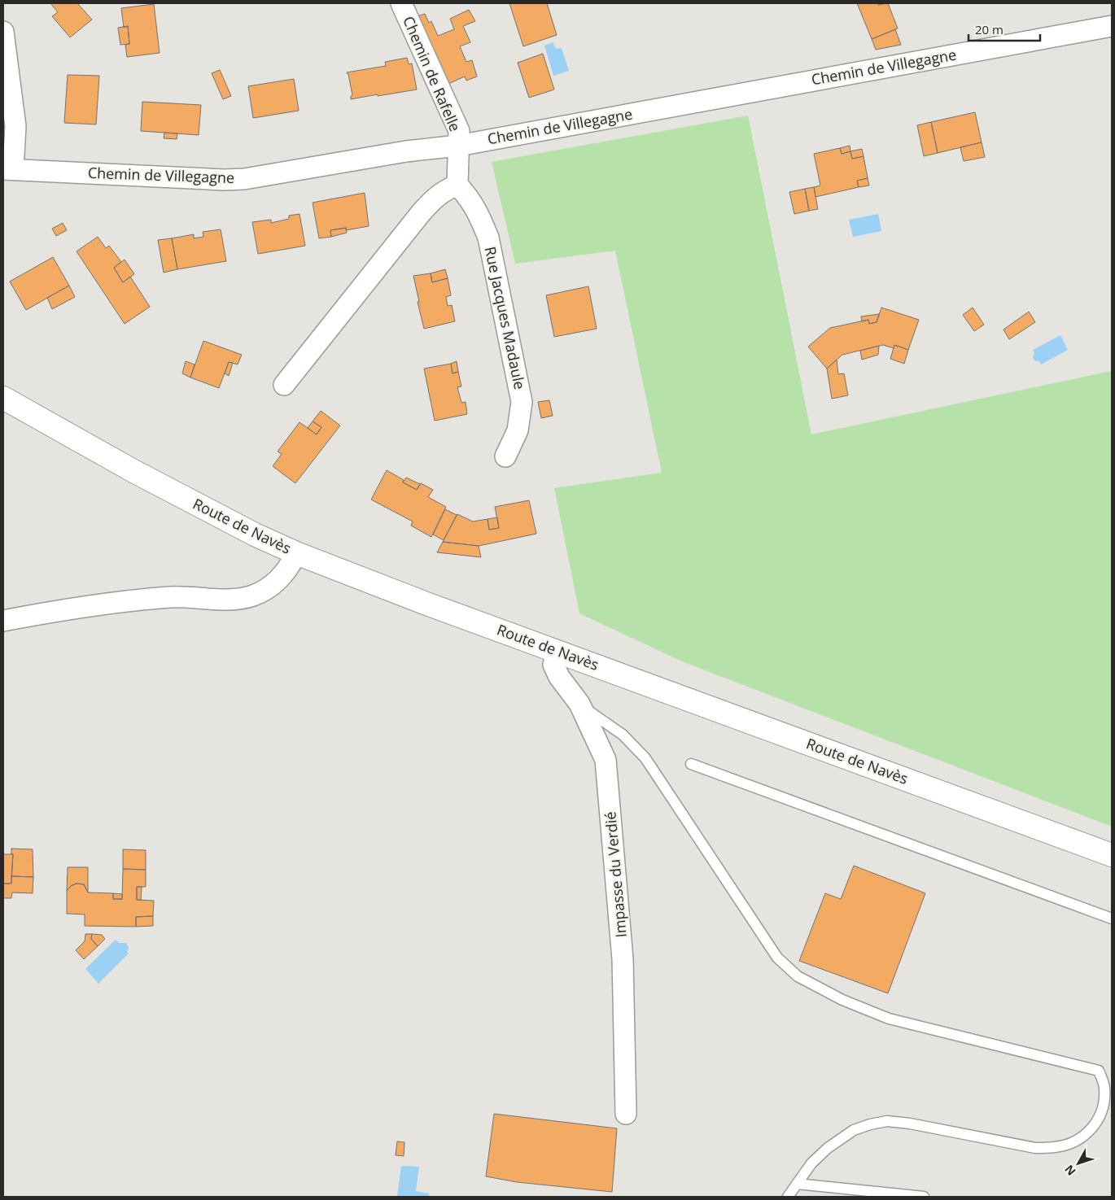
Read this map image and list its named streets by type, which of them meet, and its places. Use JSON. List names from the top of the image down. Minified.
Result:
{"streets":{"main road":["Route de Navès"],"street":["Chemin de Villegagne","Chemin de Rafelle","Rue Jacques Madaule","Impasse du Verdié"]},"crossings":[["Chemin de Villegagne","Chemin de Rafelle"],["Route de Navès","Impasse du Verdié"]],"scale_bar":"20 m","north":"bottom left"}
